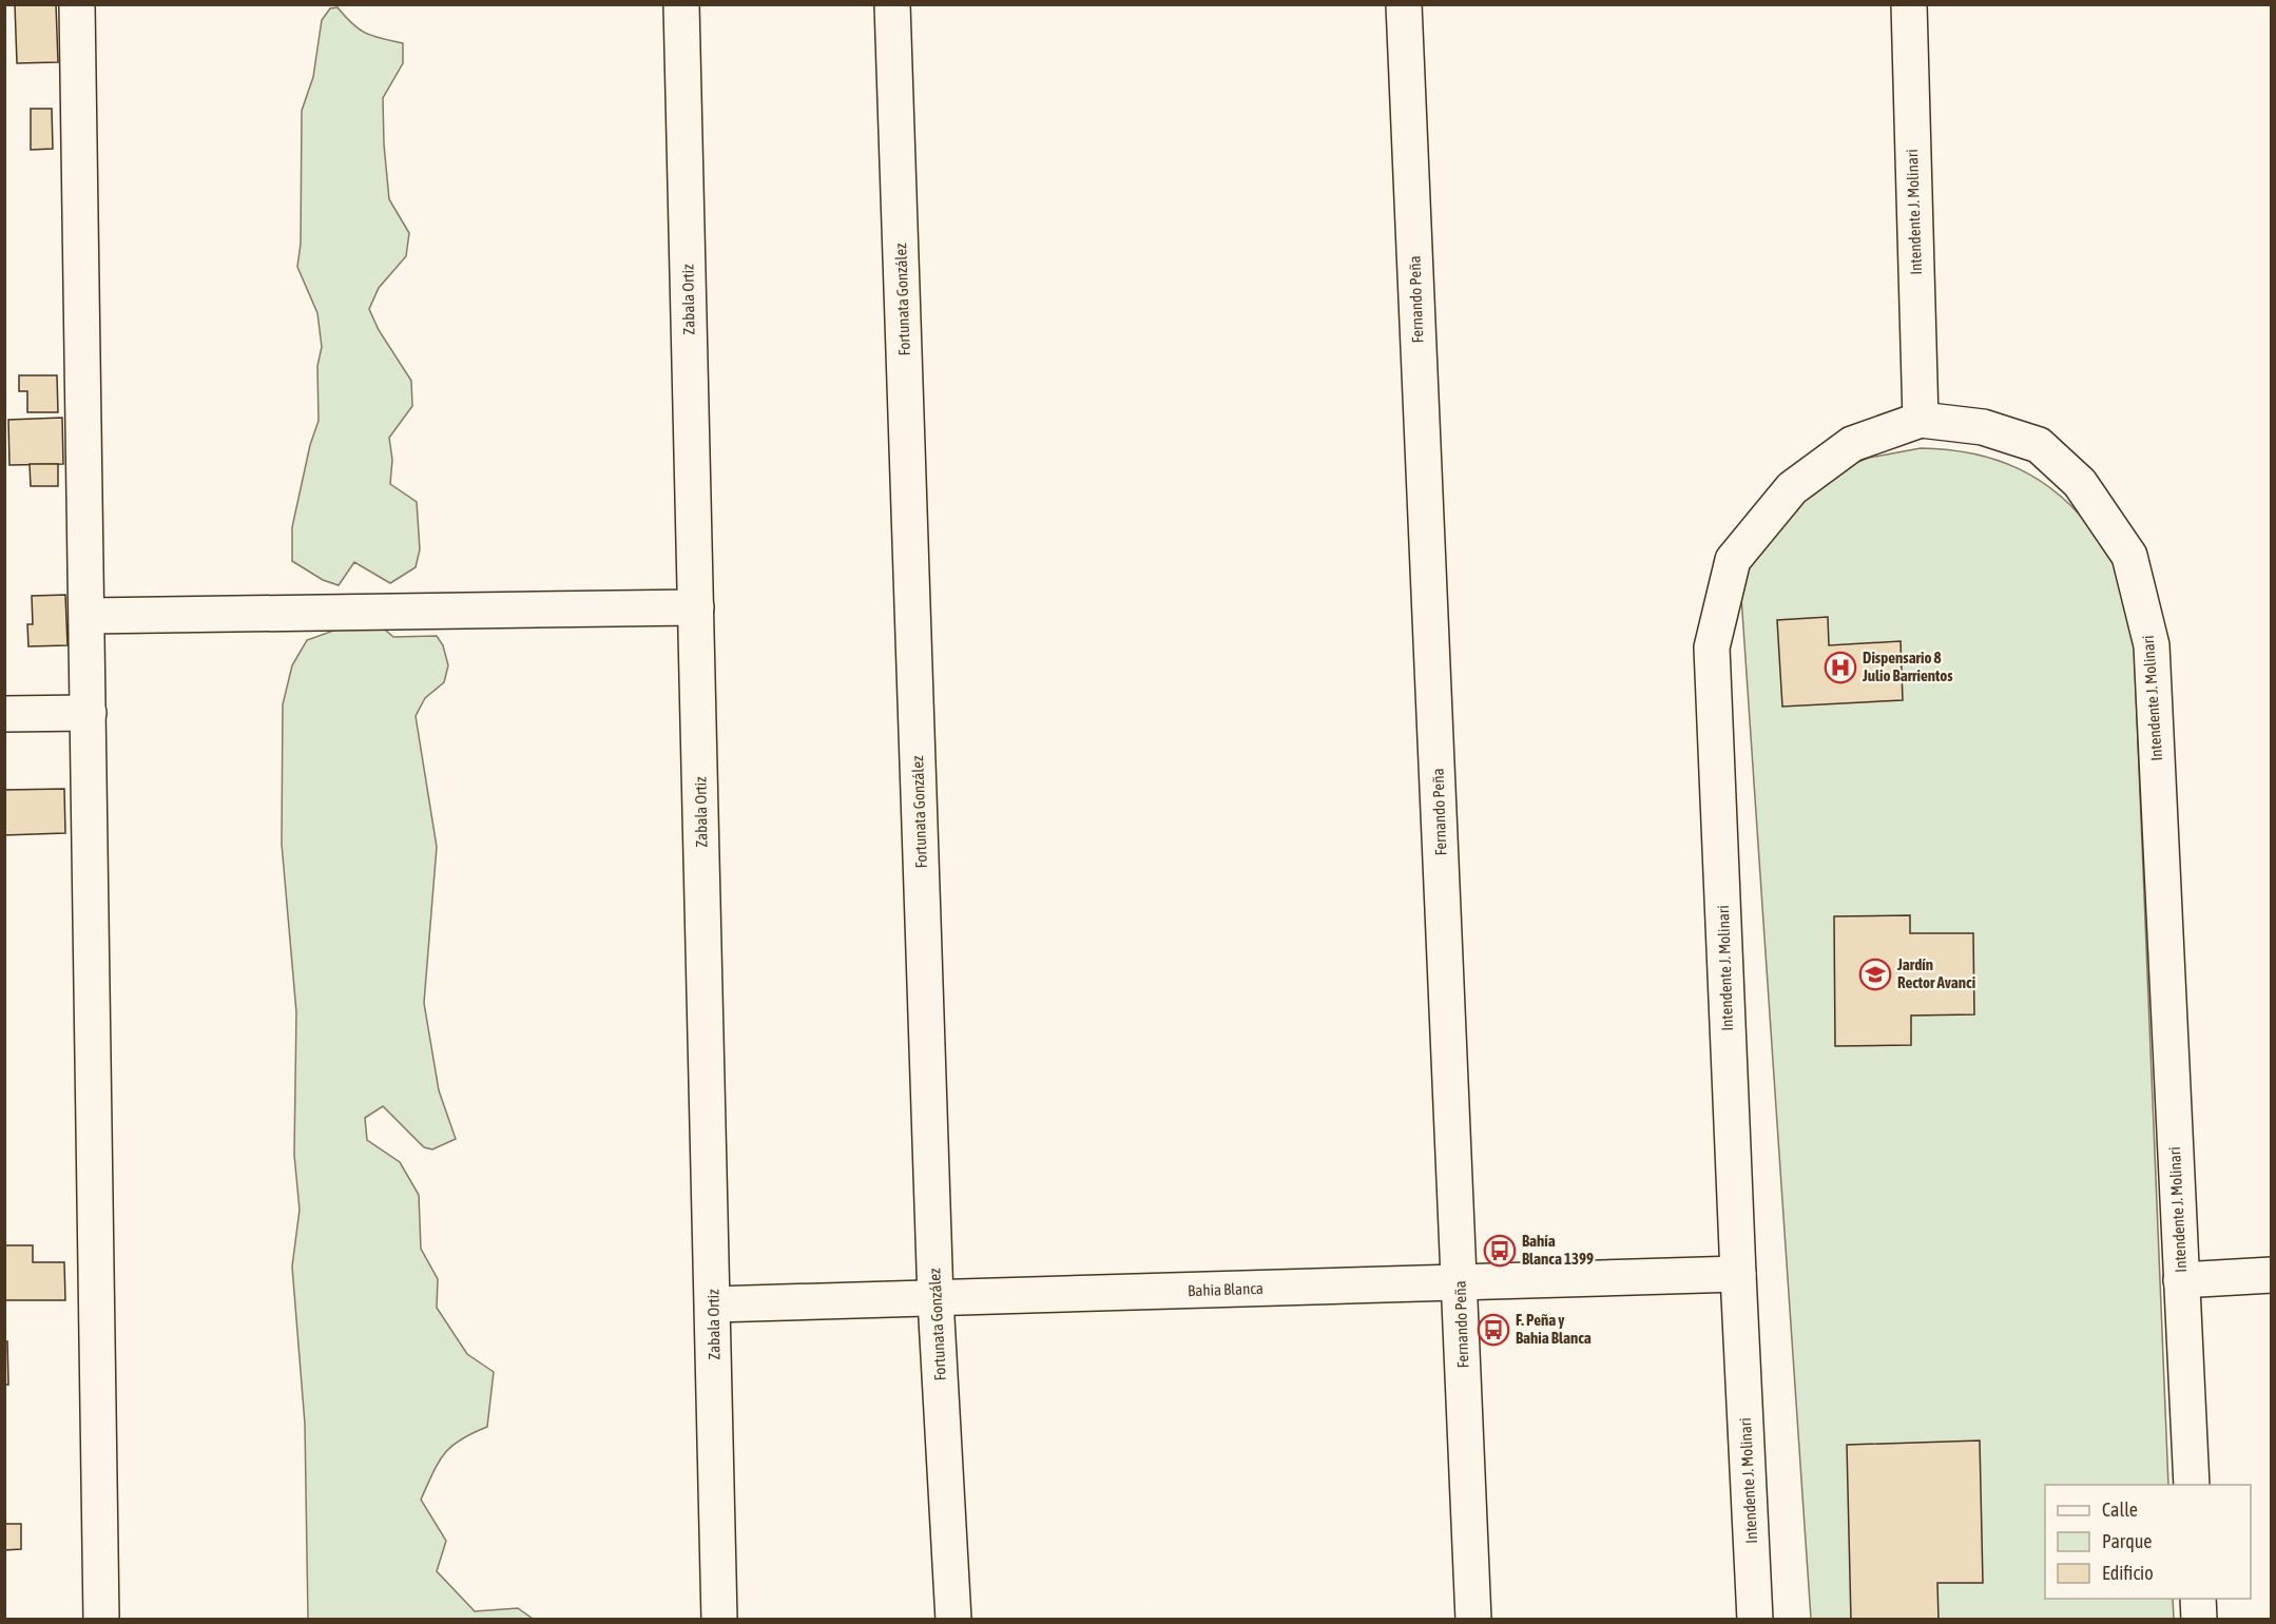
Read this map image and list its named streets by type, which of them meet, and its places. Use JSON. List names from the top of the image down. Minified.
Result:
{"streets":{"street":["Intendente J. Molinari","Zabala Ortiz","Fortunata González","Fernando Peña","Bahia Blanca"]},"crossings":[["Intendente J. Molinari","Bahia Blanca"],["Zabala Ortiz","Bahia Blanca"],["Fortunata González","Bahia Blanca"],["Fernando Peña","Bahia Blanca"]],"places":{"hospital":["Dispensario 8 Julio Barrientos"],"school or university":["Jardín Rector Avanci"],"bus stop":["Bahía Blanca 1399","F. Peña y Bahia Blanca"]},"legend":["Calle","Parque","Edificio"]}
